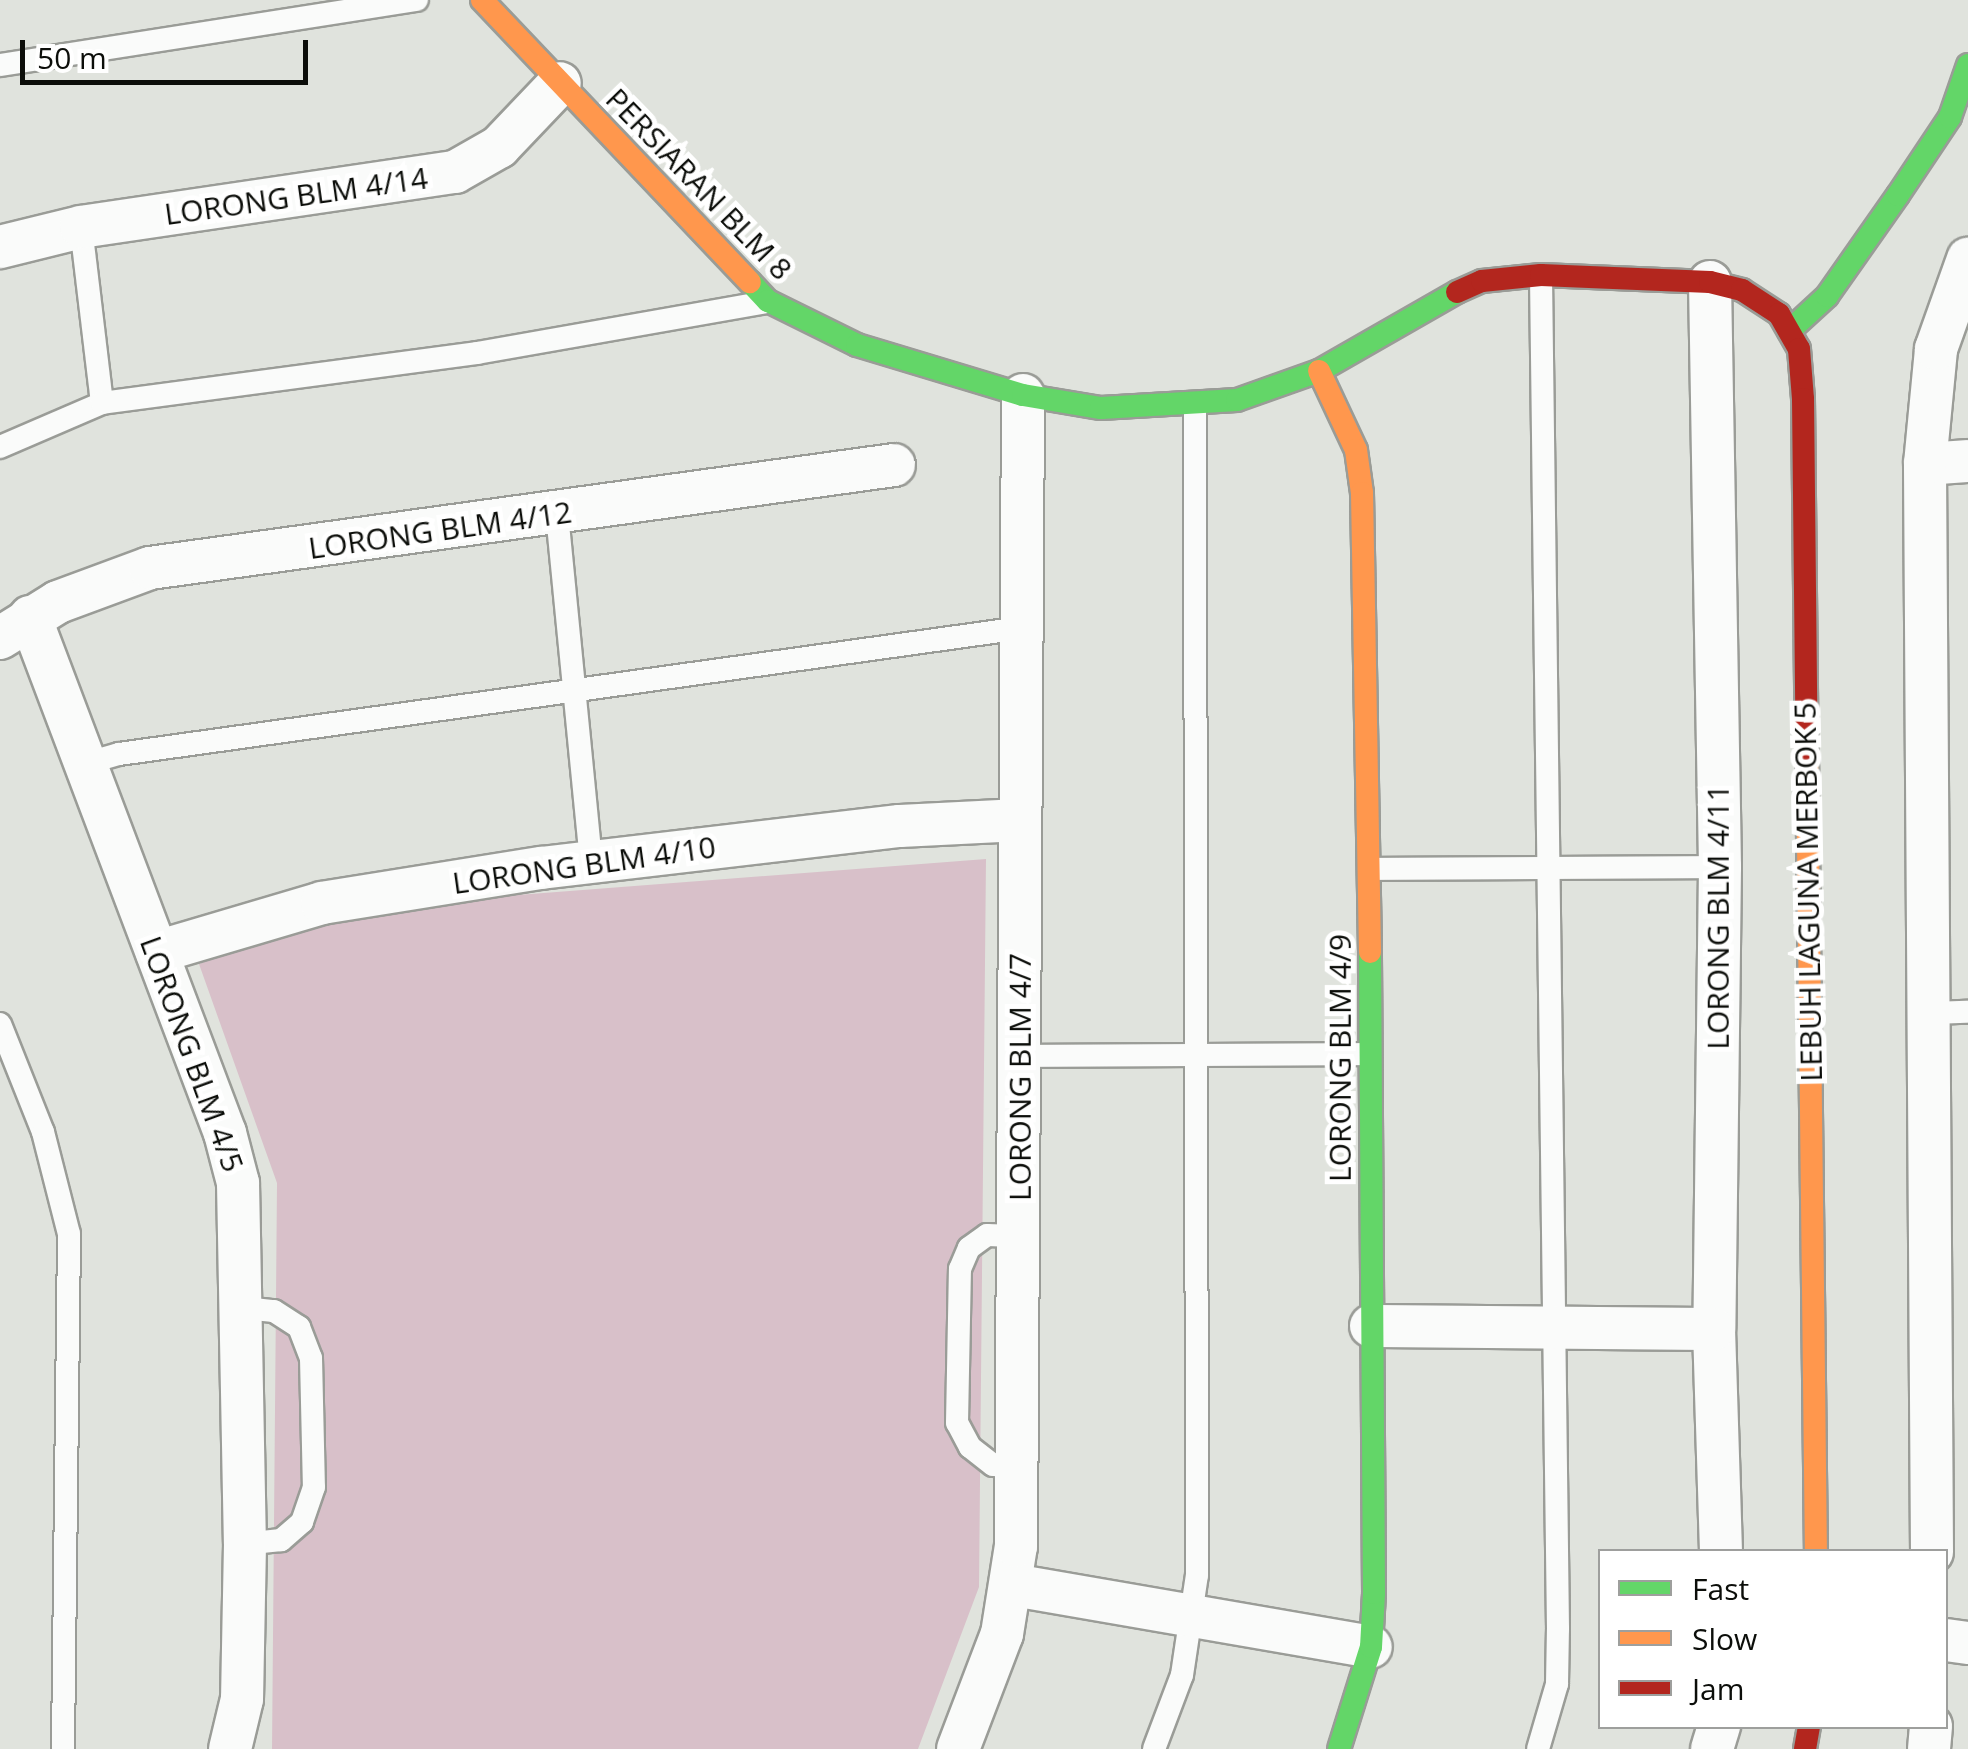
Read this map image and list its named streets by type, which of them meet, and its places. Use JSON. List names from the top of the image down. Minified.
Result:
{"streets":{"street":["PERSIARAN BLM 8","LORONG BLM 4/14","LORONG BLM 4/12","LORONG BLM 4/10","LEBUH LAGUNA MERBOK 5","LORONG BLM 4/11","LORONG BLM 4/5","LORONG BLM 4/9","LORONG BLM 4/7"]},"crossings":[["PERSIARAN BLM 8","LORONG BLM 4/14"],["PERSIARAN BLM 8","LORONG BLM 4/11"],["PERSIARAN BLM 8","LORONG BLM 4/9"],["PERSIARAN BLM 8","LORONG BLM 4/7"],["LORONG BLM 4/12","LORONG BLM 4/5"],["LORONG BLM 4/10","LORONG BLM 4/5"],["LORONG BLM 4/10","LORONG BLM 4/7"]],"legend":["Fast","Slow","Jam"],"scale_bar":"50 m"}
